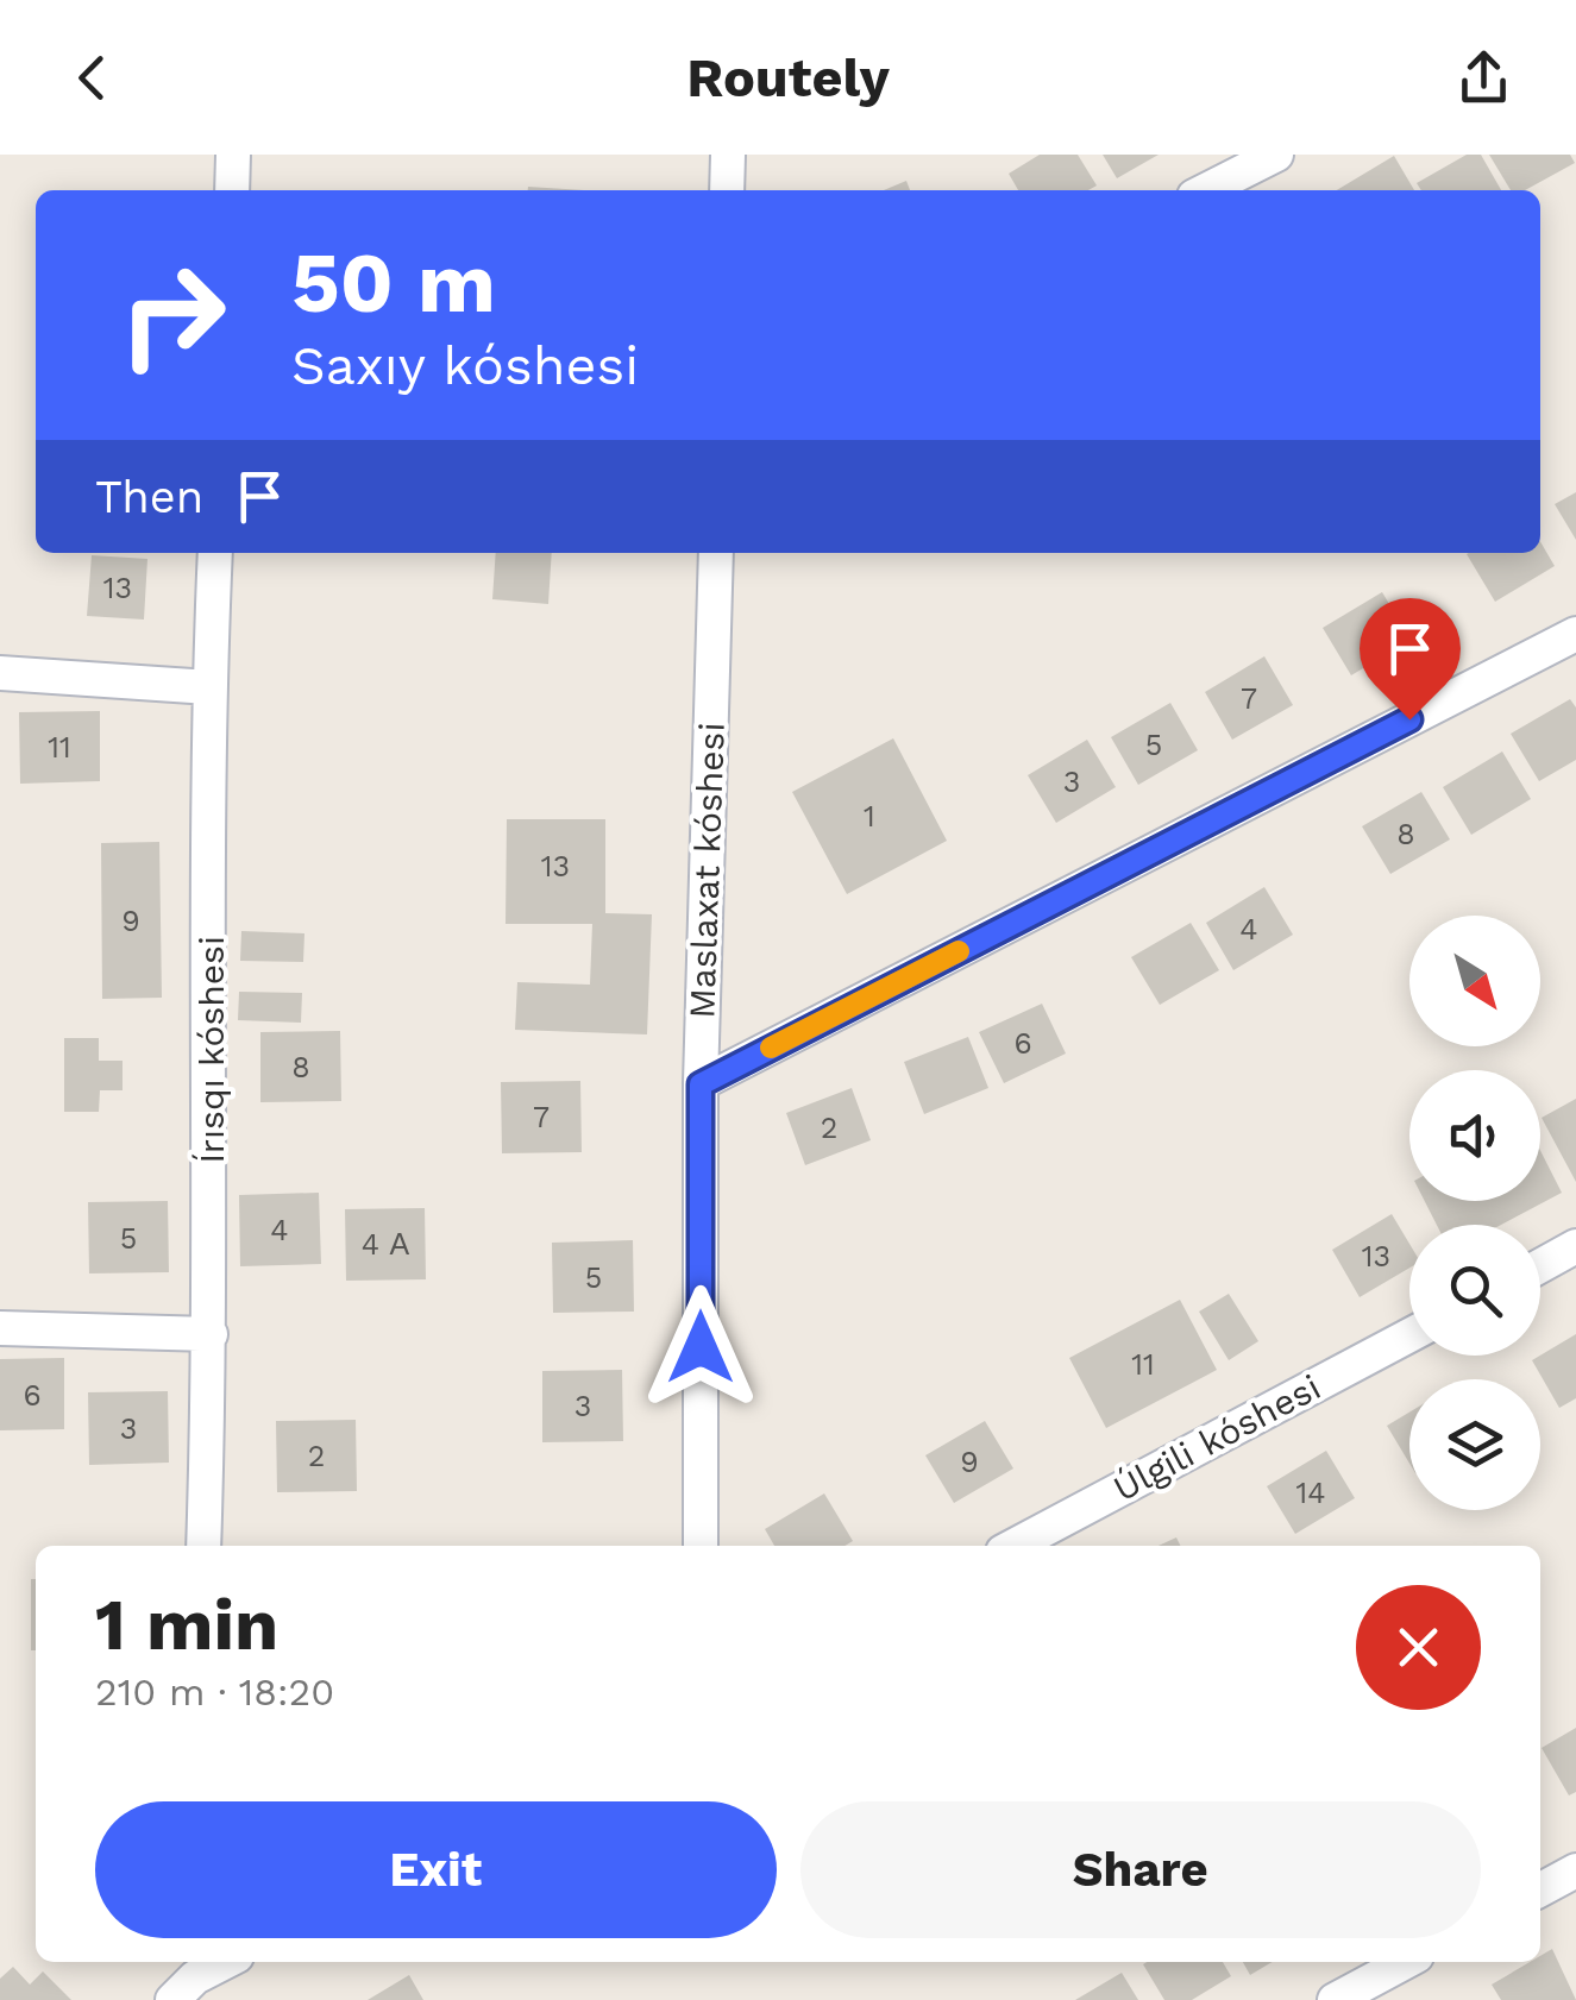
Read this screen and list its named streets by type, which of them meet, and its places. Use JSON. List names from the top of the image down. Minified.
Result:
{"streets":{"street":["Maslaxat kóshesi","Írısqı kóshesi","Úlgili kóshesi"]},"house_numbers":["13","7","5","11","3","1","8","13","9","4","6","8","7","2","4","5","4 А","13","5","11","6","3","3","2","9","14"],"north":"bottom right","page":{"header":"Routely","turn":["50 m","Saxıy kóshesi"],"then":"Then","heading":["1 min","210 m · 18:20"],"buttons":["Exit","Share"]}}
